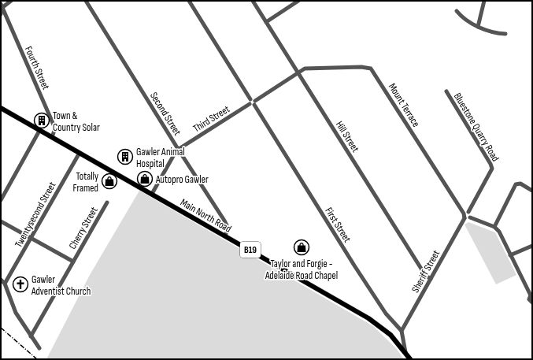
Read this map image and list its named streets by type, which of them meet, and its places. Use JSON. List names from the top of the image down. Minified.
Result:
{"streets":{"main road":["Main North Road","B19"],"street":["Fourth Street","Mount Terrace","Second Street","Third Street","Bluestone Quarry Road","Hill Street","Twentysecond Street","First Street","Cherry Street","Sheriff Street"]},"crossings":[["Fourth Street","Main North Road"],["Mount Terrace","Third Street"],["Mount Terrace","Bluestone Quarry Road"],["Mount Terrace","Hill Street"],["Mount Terrace","Sheriff Street"],["Second Street","Third Street"],["Second Street","Main North Road"],["Third Street","Hill Street"],["Third Street","Main North Road"],["Third Street","First Street"],["Bluestone Quarry Road","Sheriff Street"],["Hill Street","Sheriff Street"],["Twentysecond Street","Main North Road"],["First Street","Sheriff Street"]],"places":{"building":["Town & Country Solar","Gawler Animal Hospital"],"shop":["Autopro Gawler","Totally Framed","Taylor and Forgie - Adelaide Road Chapel"],"church":["Gawler Adventist Church"]}}
